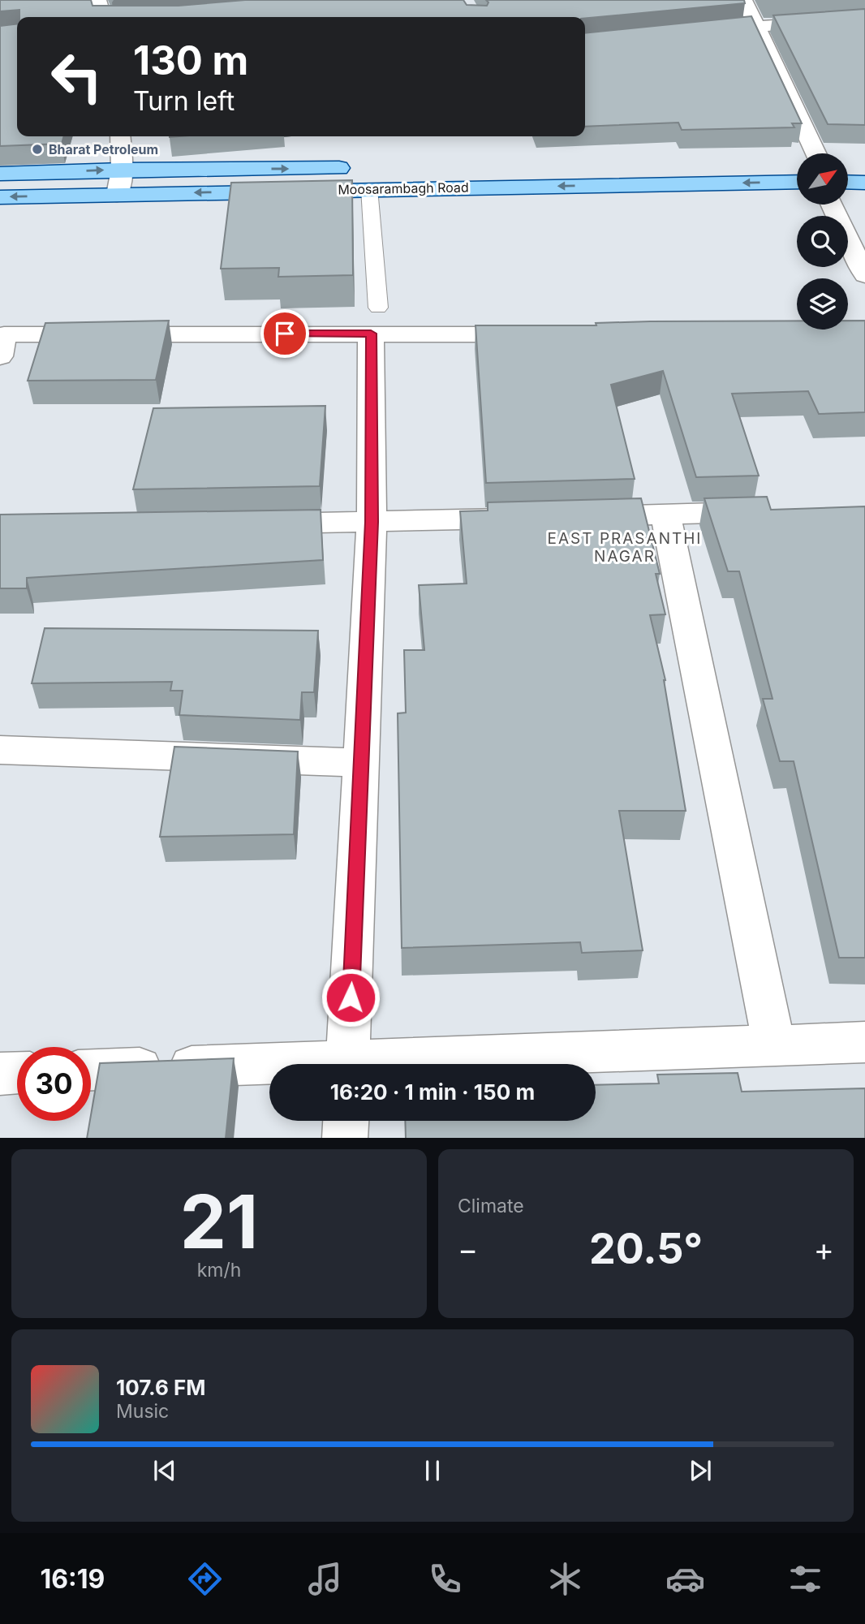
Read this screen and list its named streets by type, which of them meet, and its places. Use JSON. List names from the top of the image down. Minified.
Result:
{"streets":{"main road":["Moosarambagh Road"]},"districts":["EAST PRASANTHI NAGAR"],"places":["Bharat Petroleum"],"north":"top right","page":{"turn":["130 m","Turn left"],"limit":"30","trip":"16:20 · 1 min · 150 m","tile":[["21","km/h"],"Climate"],"heat":["−","20.5°","+"],"song":["107.6 FM","Music"],"tabs":"16:19"}}
